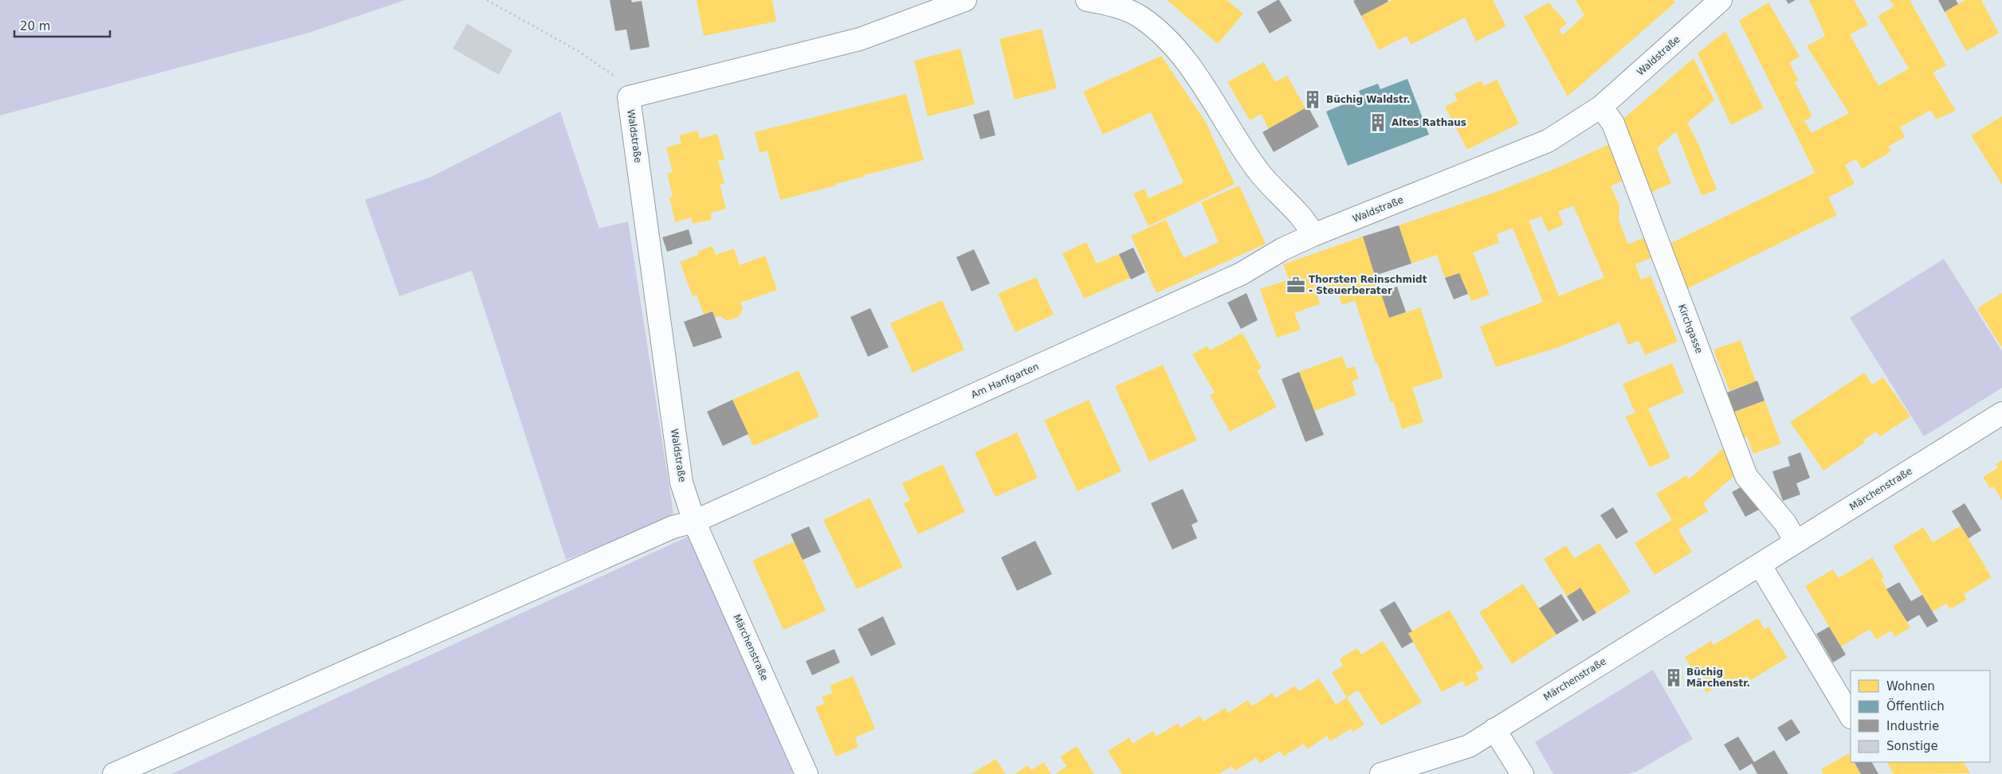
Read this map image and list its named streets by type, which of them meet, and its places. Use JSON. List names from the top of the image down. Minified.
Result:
{"streets":{"street":["Waldstraße","Kirchgasse","Am Hanfgarten","Märchenstraße"]},"crossings":[["Waldstraße","Kirchgasse"],["Waldstraße","Am Hanfgarten"],["Waldstraße","Märchenstraße"],["Kirchgasse","Märchenstraße"],["Am Hanfgarten","Märchenstraße"]],"places":{"building":["Büchig Waldstr.","Altes Rathaus","Büchig Märchenstr."],"office":["Thorsten Reinschmidt - Steuerberater"]},"legend":["Wohnen","Öffentlich","Industrie","Sonstige"],"scale_bar":"20 m"}
